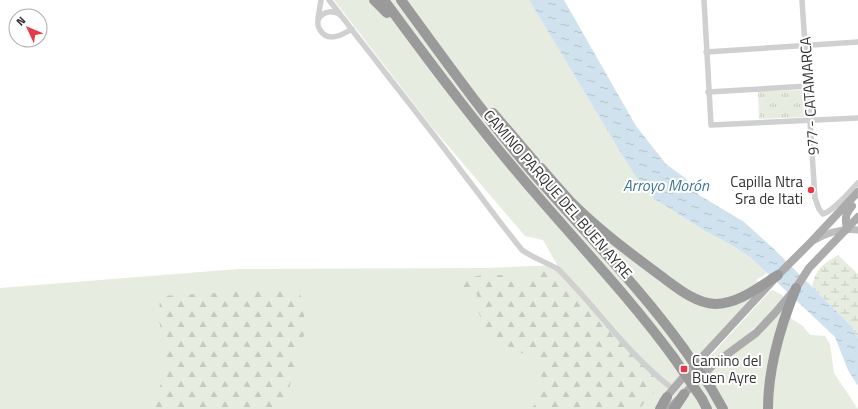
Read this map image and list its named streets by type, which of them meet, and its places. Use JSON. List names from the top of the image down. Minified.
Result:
{"streets":{"highway":["CAMINO PARQUE DEL BUEN AYRE"],"street":["977 - CATAMARCA"]},"water":["Arroyo Morón"],"places":{"other":["Capilla Ntra Sra de Itati"],"transit":["Camino del Buen Ayre"]},"north":"top left"}
